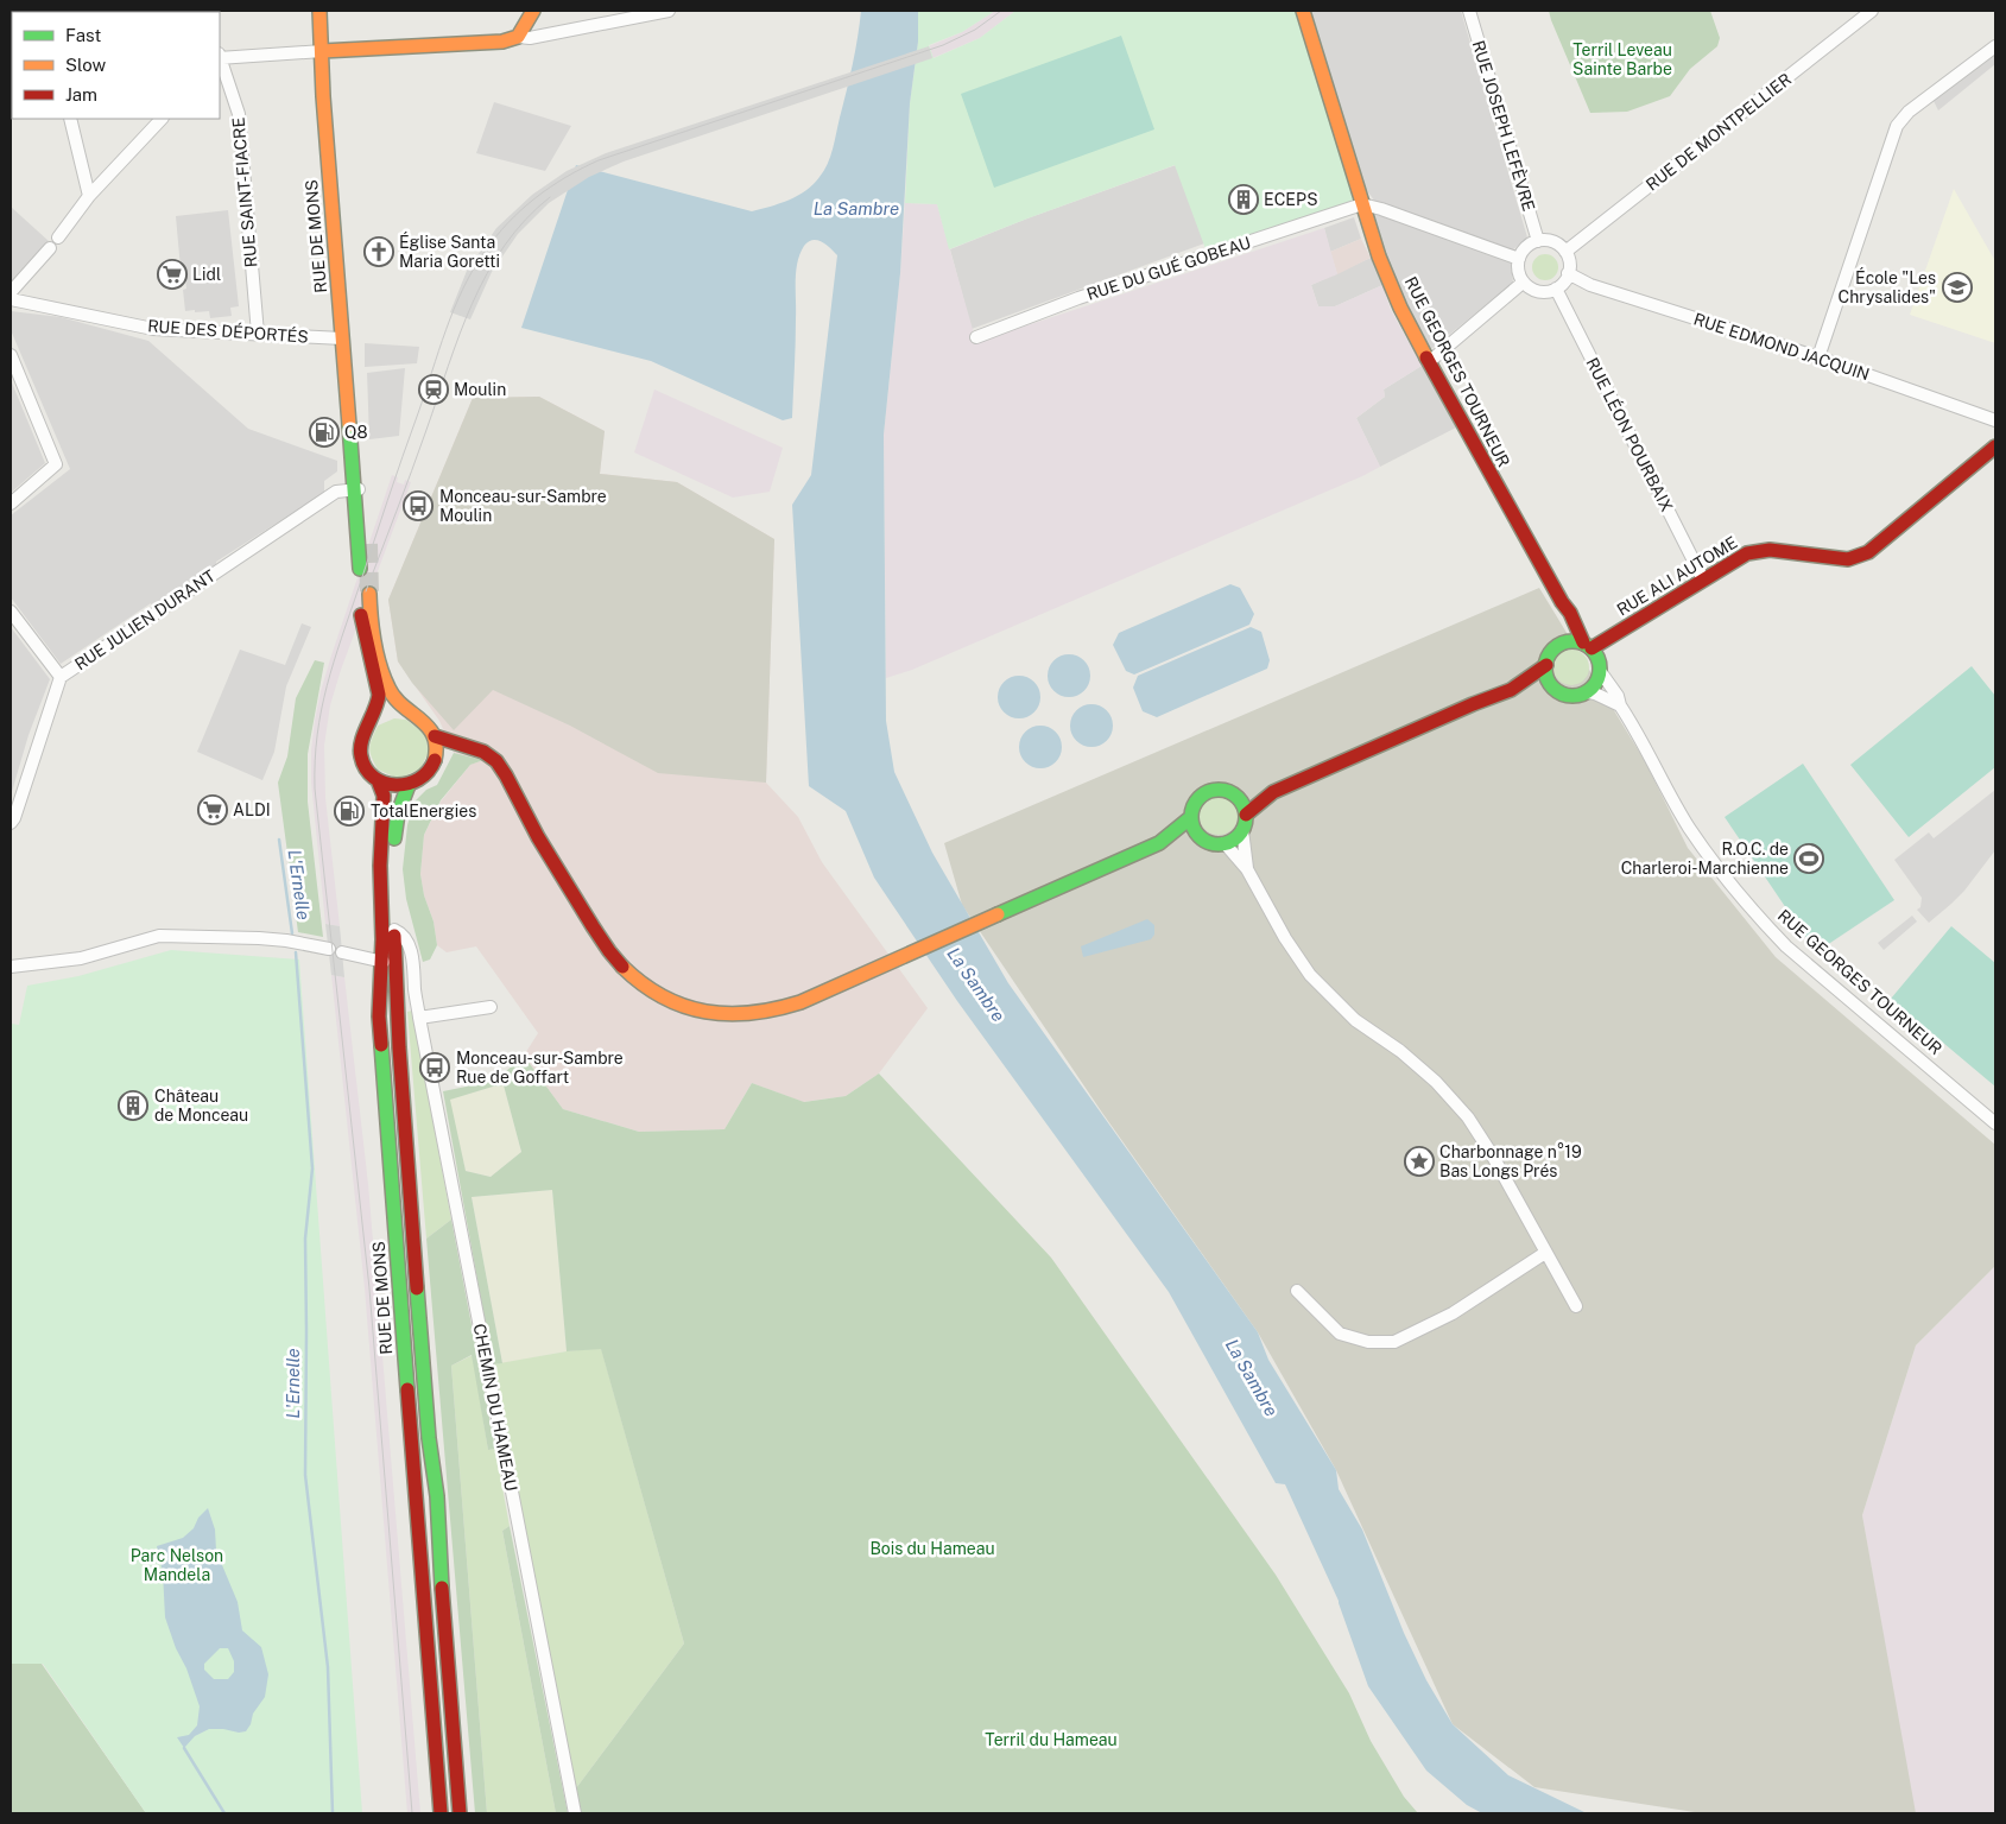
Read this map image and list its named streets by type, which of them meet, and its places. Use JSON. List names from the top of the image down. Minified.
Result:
{"streets":{"main road":["RUE DE MONS","RUE GEORGES TOURNEUR","RUE ALI AUTOME"],"street":["RUE JOSEPH LEFÈVRE","RUE DE MONTPELLIER","RUE SAINT-FIACRE","RUE DU GUÉ GOBEAU","RUE DES DÉPORTÉS","RUE EDMOND JACQUIN","RUE LÉON POURBAIX","RUE JULIEN DURANT","CHEMIN DU HAMEAU"]},"crossings":[["RUE JOSEPH LEFÈVRE","RUE DE MONTPELLIER"],["RUE JOSEPH LEFÈVRE","RUE EDMOND JACQUIN"],["RUE JOSEPH LEFÈVRE","RUE LÉON POURBAIX"],["RUE DE MONTPELLIER","RUE EDMOND JACQUIN"],["RUE DE MONTPELLIER","RUE LÉON POURBAIX"],["RUE SAINT-FIACRE","RUE DES DÉPORTÉS"],["RUE DE MONS","RUE DES DÉPORTÉS"],["RUE DE MONS","RUE JULIEN DURANT"],["RUE DU GUÉ GOBEAU","RUE GEORGES TOURNEUR"],["RUE EDMOND JACQUIN","RUE LÉON POURBAIX"],["RUE GEORGES TOURNEUR","RUE ALI AUTOME"],["RUE LÉON POURBAIX","RUE ALI AUTOME"]],"water":["La Sambre","L'Ernelle"],"parks":["Terril Leveau Sainte Barbe","Bois du Hameau","Parc Nelson Mandela","Terril du Hameau"],"places":{"building":["ECEPS","Château de Monceau"],"church":["Église Santa Maria Goretti"],"supermarket":["Lidl","ALDI"],"school or university":["École \"Les Chrysalides\""],"station":["Moulin"],"fuel station":["Q8","TotalEnergies"],"bus stop":["Monceau-sur-Sambre Moulin","Monceau-sur-Sambre Rue de Goffart"],"sports":["R.O.C. de Charleroi-Marchienne"],"place":["Charbonnage n°19 Bas Longs Prés"]},"legend":["Fast","Slow","Jam"]}
